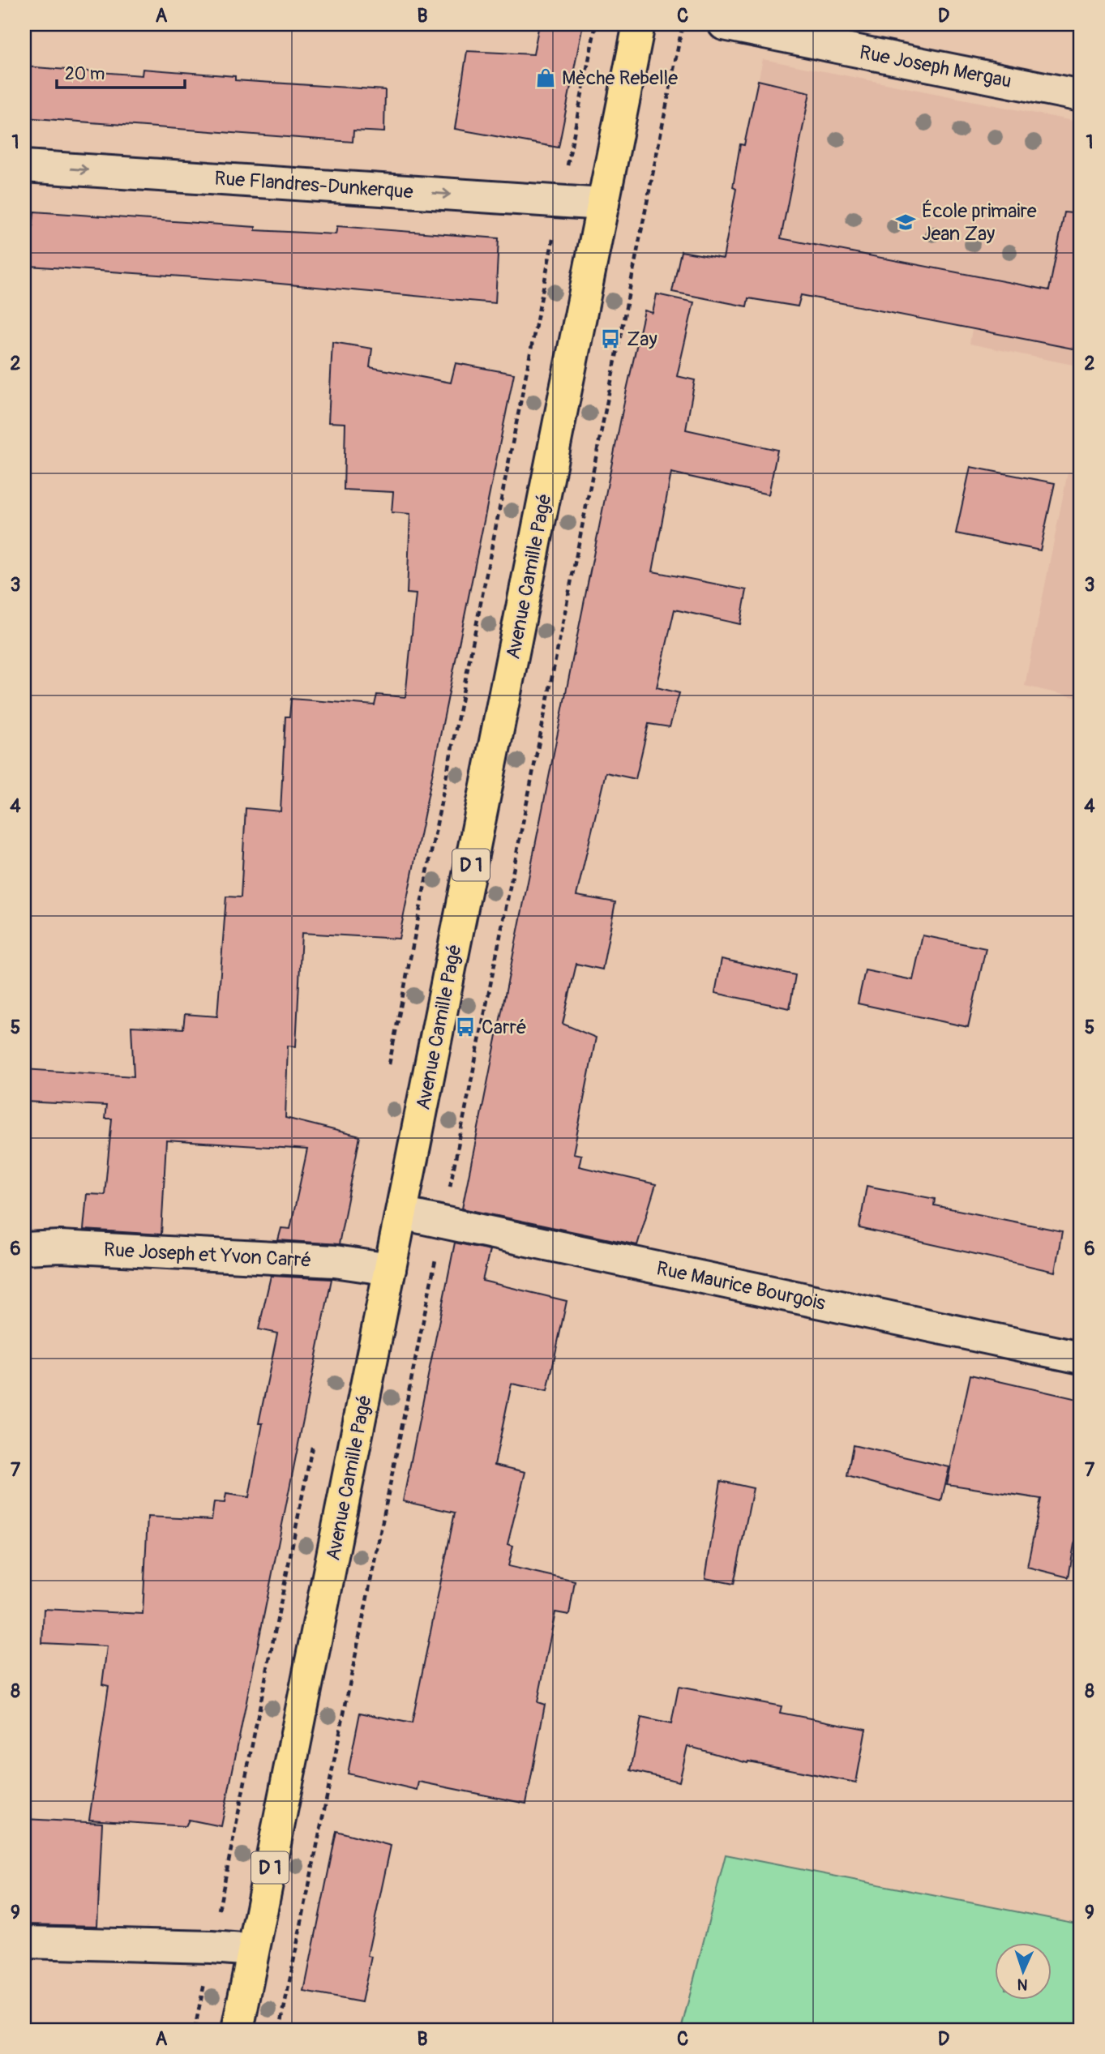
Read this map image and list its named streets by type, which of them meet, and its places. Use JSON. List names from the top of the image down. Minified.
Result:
{"streets":{"main road":["Avenue Camille Pagé","D 1"],"street":["Rue Joseph Mergau","Rue Flandres-Dunkerque","Rue Joseph et Yvon Carré","Rue Maurice Bourgois"]},"crossings":[["Rue Flandres-Dunkerque","Avenue Camille Pagé"],["Avenue Camille Pagé","Rue Joseph et Yvon Carré"],["Avenue Camille Pagé","Rue Maurice Bourgois"]],"one_way":["Rue Flandres-Dunkerque"],"places":{"shop":["Mèche Rebelle"],"school or university":["École primaire Jean Zay"],"bus stop":["Zay","Carré"]},"scale_bar":"20 m","north":"bottom","grid":{"columns":["A","B","C","D"],"rows":["1","2","3","4","5","6","7","8","9"]}}
